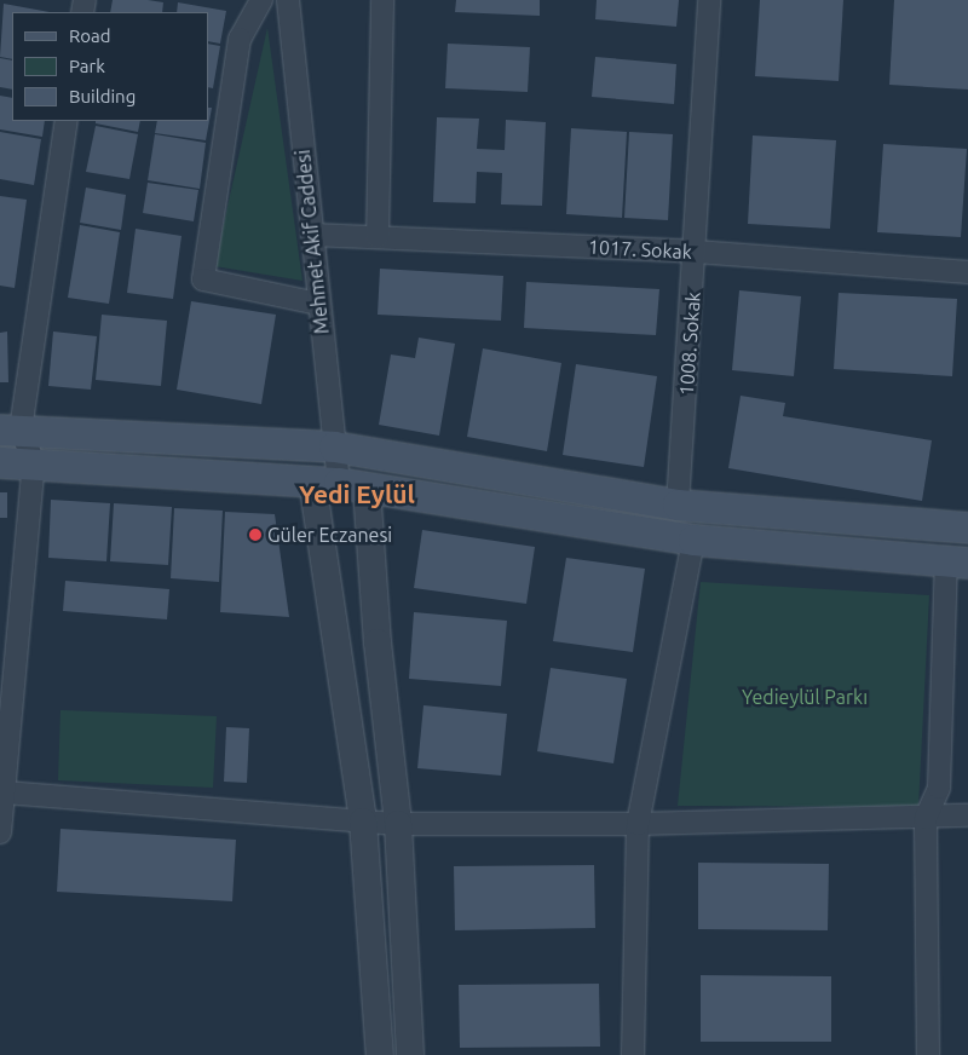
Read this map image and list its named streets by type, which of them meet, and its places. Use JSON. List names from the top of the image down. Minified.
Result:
{"streets":{"street":["Mehmet Akif Caddesi","1017. Sokak","1008. Sokak"]},"crossings":[["Mehmet Akif Caddesi","1017. Sokak"],["1017. Sokak","1008. Sokak"]],"districts":["Yedi Eylül"],"parks":["Yedieylül Parkı"],"places":["Güler Eczanesi"],"legend":["Road","Park","Building"]}
